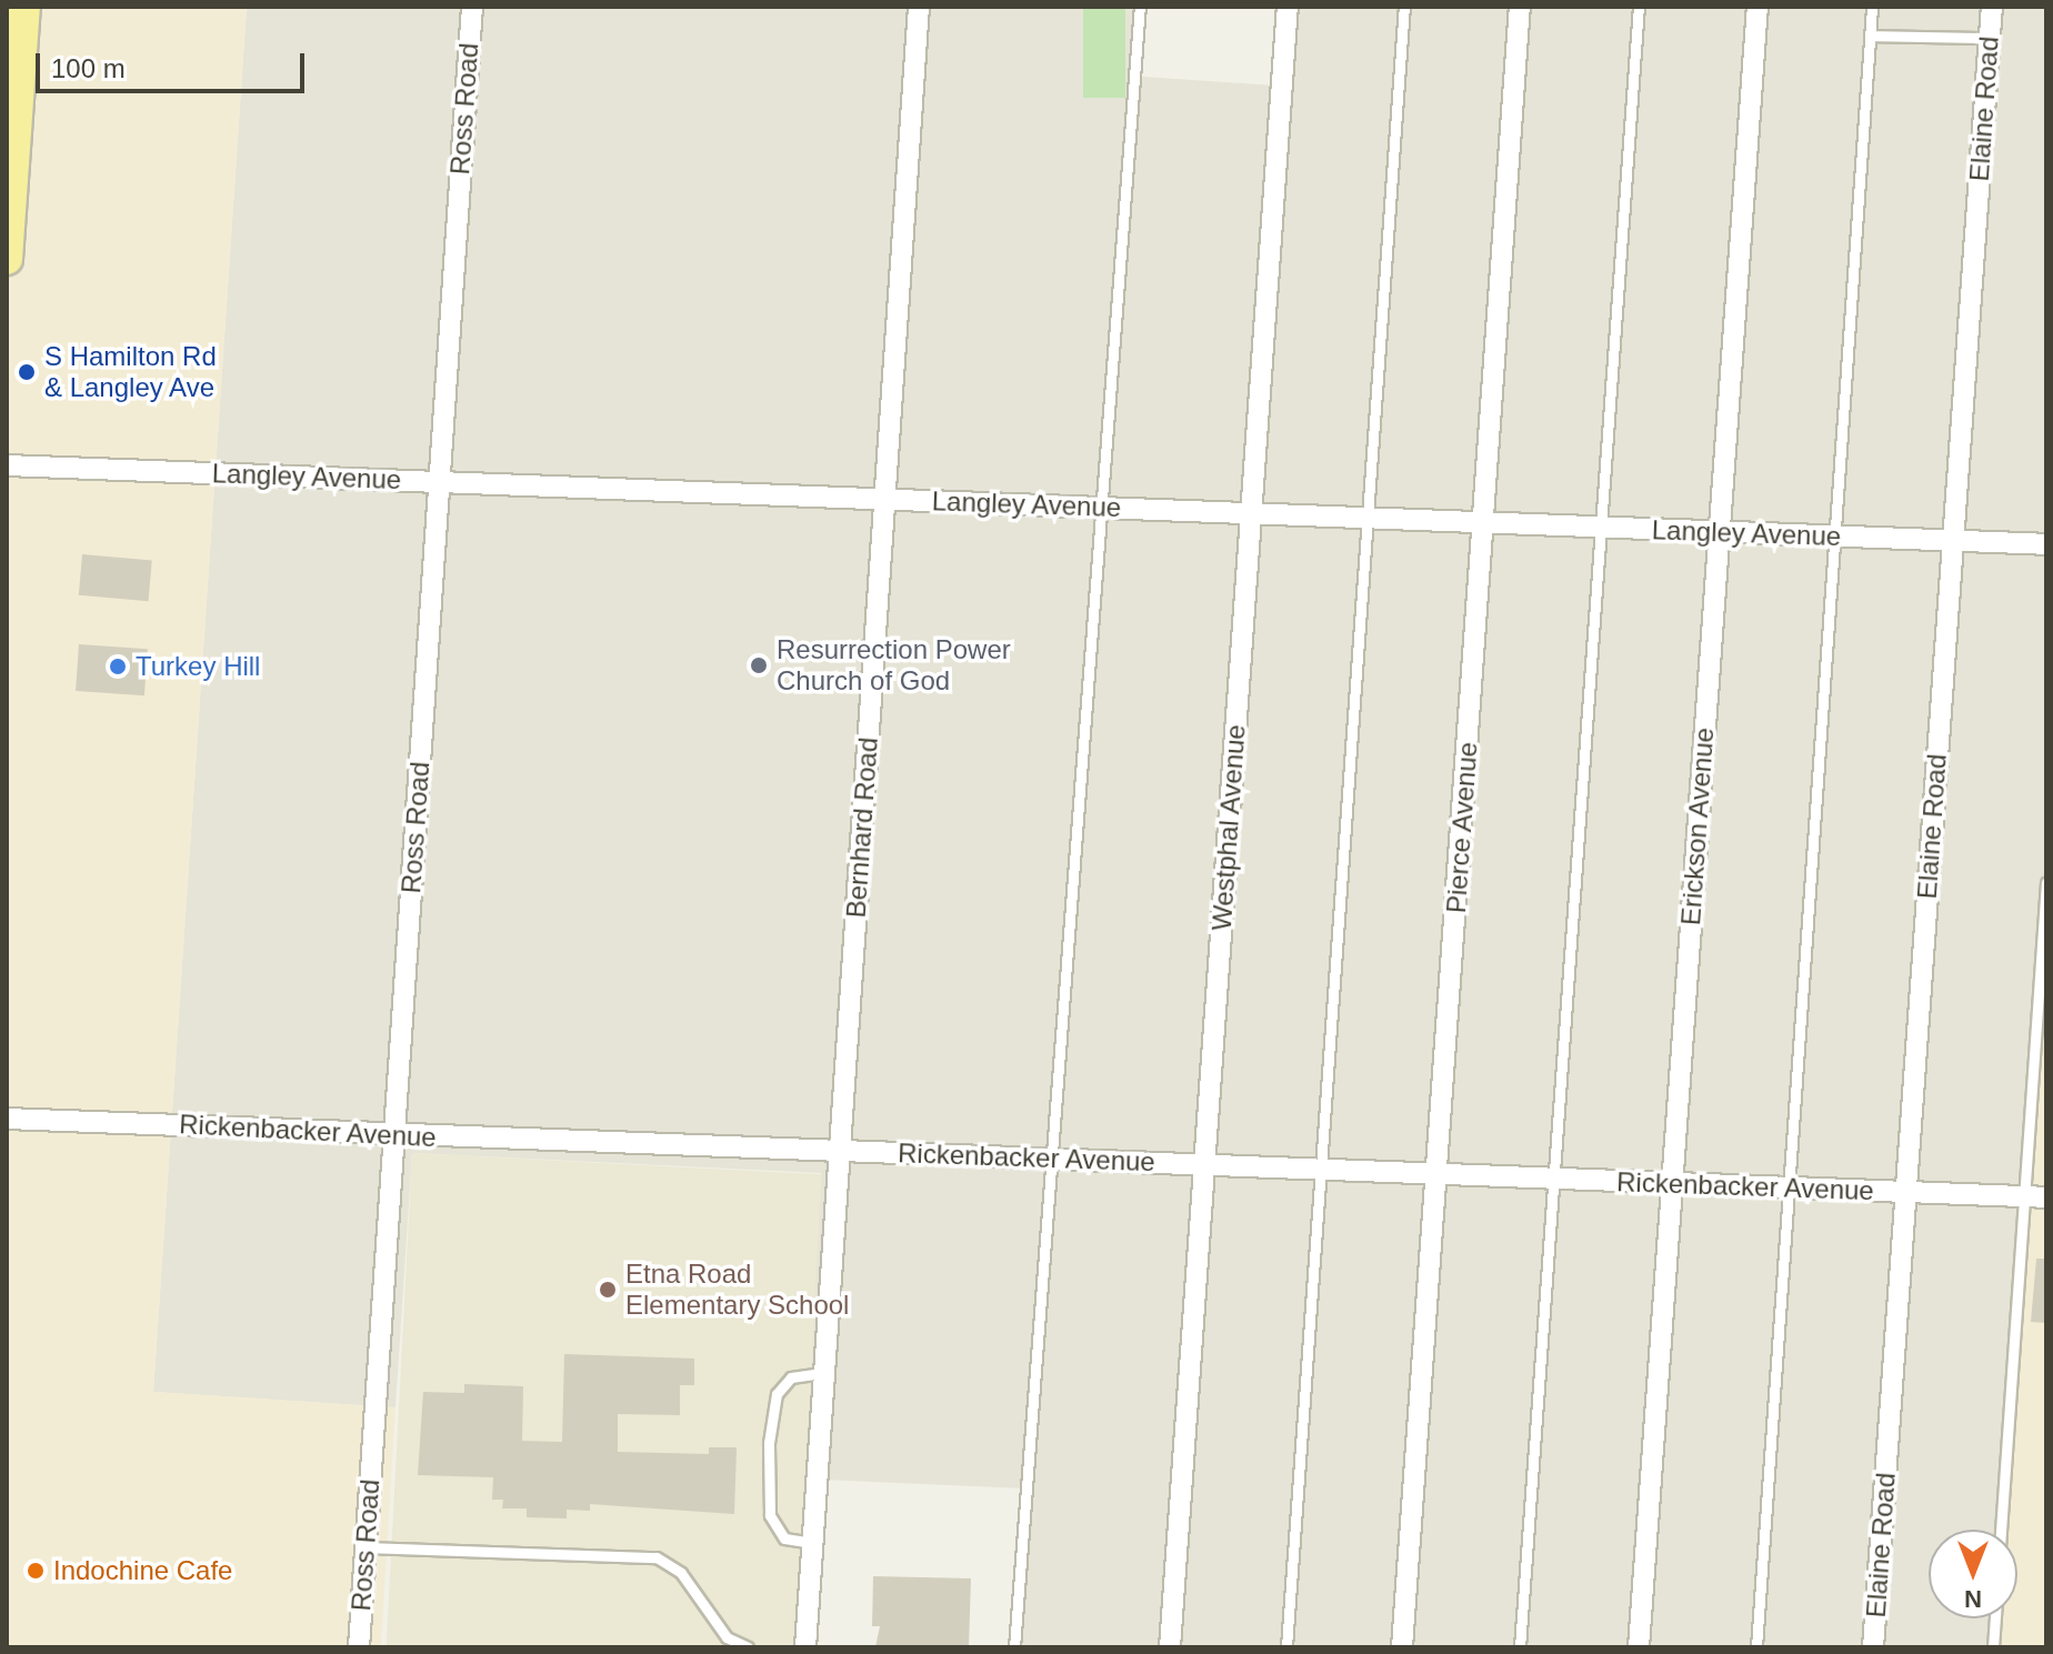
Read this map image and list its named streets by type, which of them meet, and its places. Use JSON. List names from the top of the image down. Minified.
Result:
{"streets":{"street":["Ross Road","Elaine Road","Langley Avenue","Erickson Avenue","Bernhard Road","Westphal Avenue","Pierce Avenue","Rickenbacker Avenue"]},"crossings":[["Ross Road","Langley Avenue"],["Ross Road","Rickenbacker Avenue"],["Elaine Road","Langley Avenue"],["Elaine Road","Rickenbacker Avenue"],["Langley Avenue","Erickson Avenue"],["Langley Avenue","Bernhard Road"],["Langley Avenue","Westphal Avenue"],["Langley Avenue","Pierce Avenue"],["Erickson Avenue","Rickenbacker Avenue"],["Bernhard Road","Rickenbacker Avenue"],["Westphal Avenue","Rickenbacker Avenue"],["Pierce Avenue","Rickenbacker Avenue"]],"places":["S Hamilton Rd & Langley Ave","Resurrection Power Church of God","Turkey Hill","Etna Road Elementary School","Indochine Cafe"],"scale_bar":"100 m","north":"bottom"}
